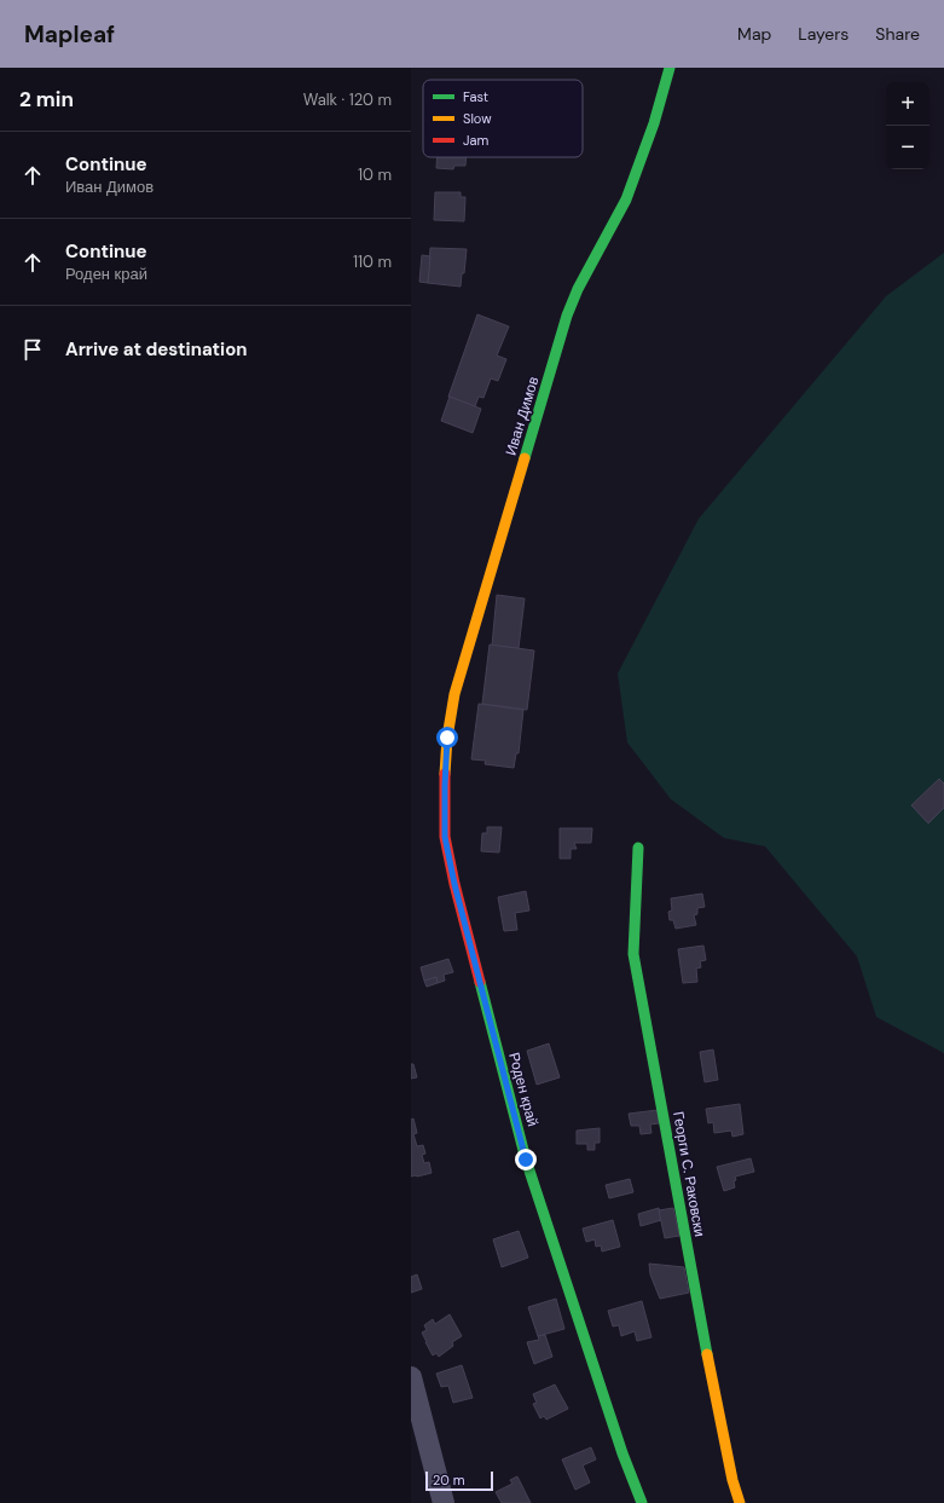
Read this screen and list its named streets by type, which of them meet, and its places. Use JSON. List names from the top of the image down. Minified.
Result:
{"streets":{"street":["Иван Димов","Роден край","Георги С. Раковски"]},"crossings":[["Иван Димов","Роден край"]],"legend":["Fast","Slow","Jam"],"scale_bar":"20 m","page":{"header":"Mapleaf","nav":["Map","Layers","Share"],"heading":["2 min","Walk · 120 m"],"map_buttons":["+","−"],"list":[["Continue","Иван Димов","10 m"],["Continue","Роден край","110 m"],"Arrive at destination"],"scale":"20 m"}}
